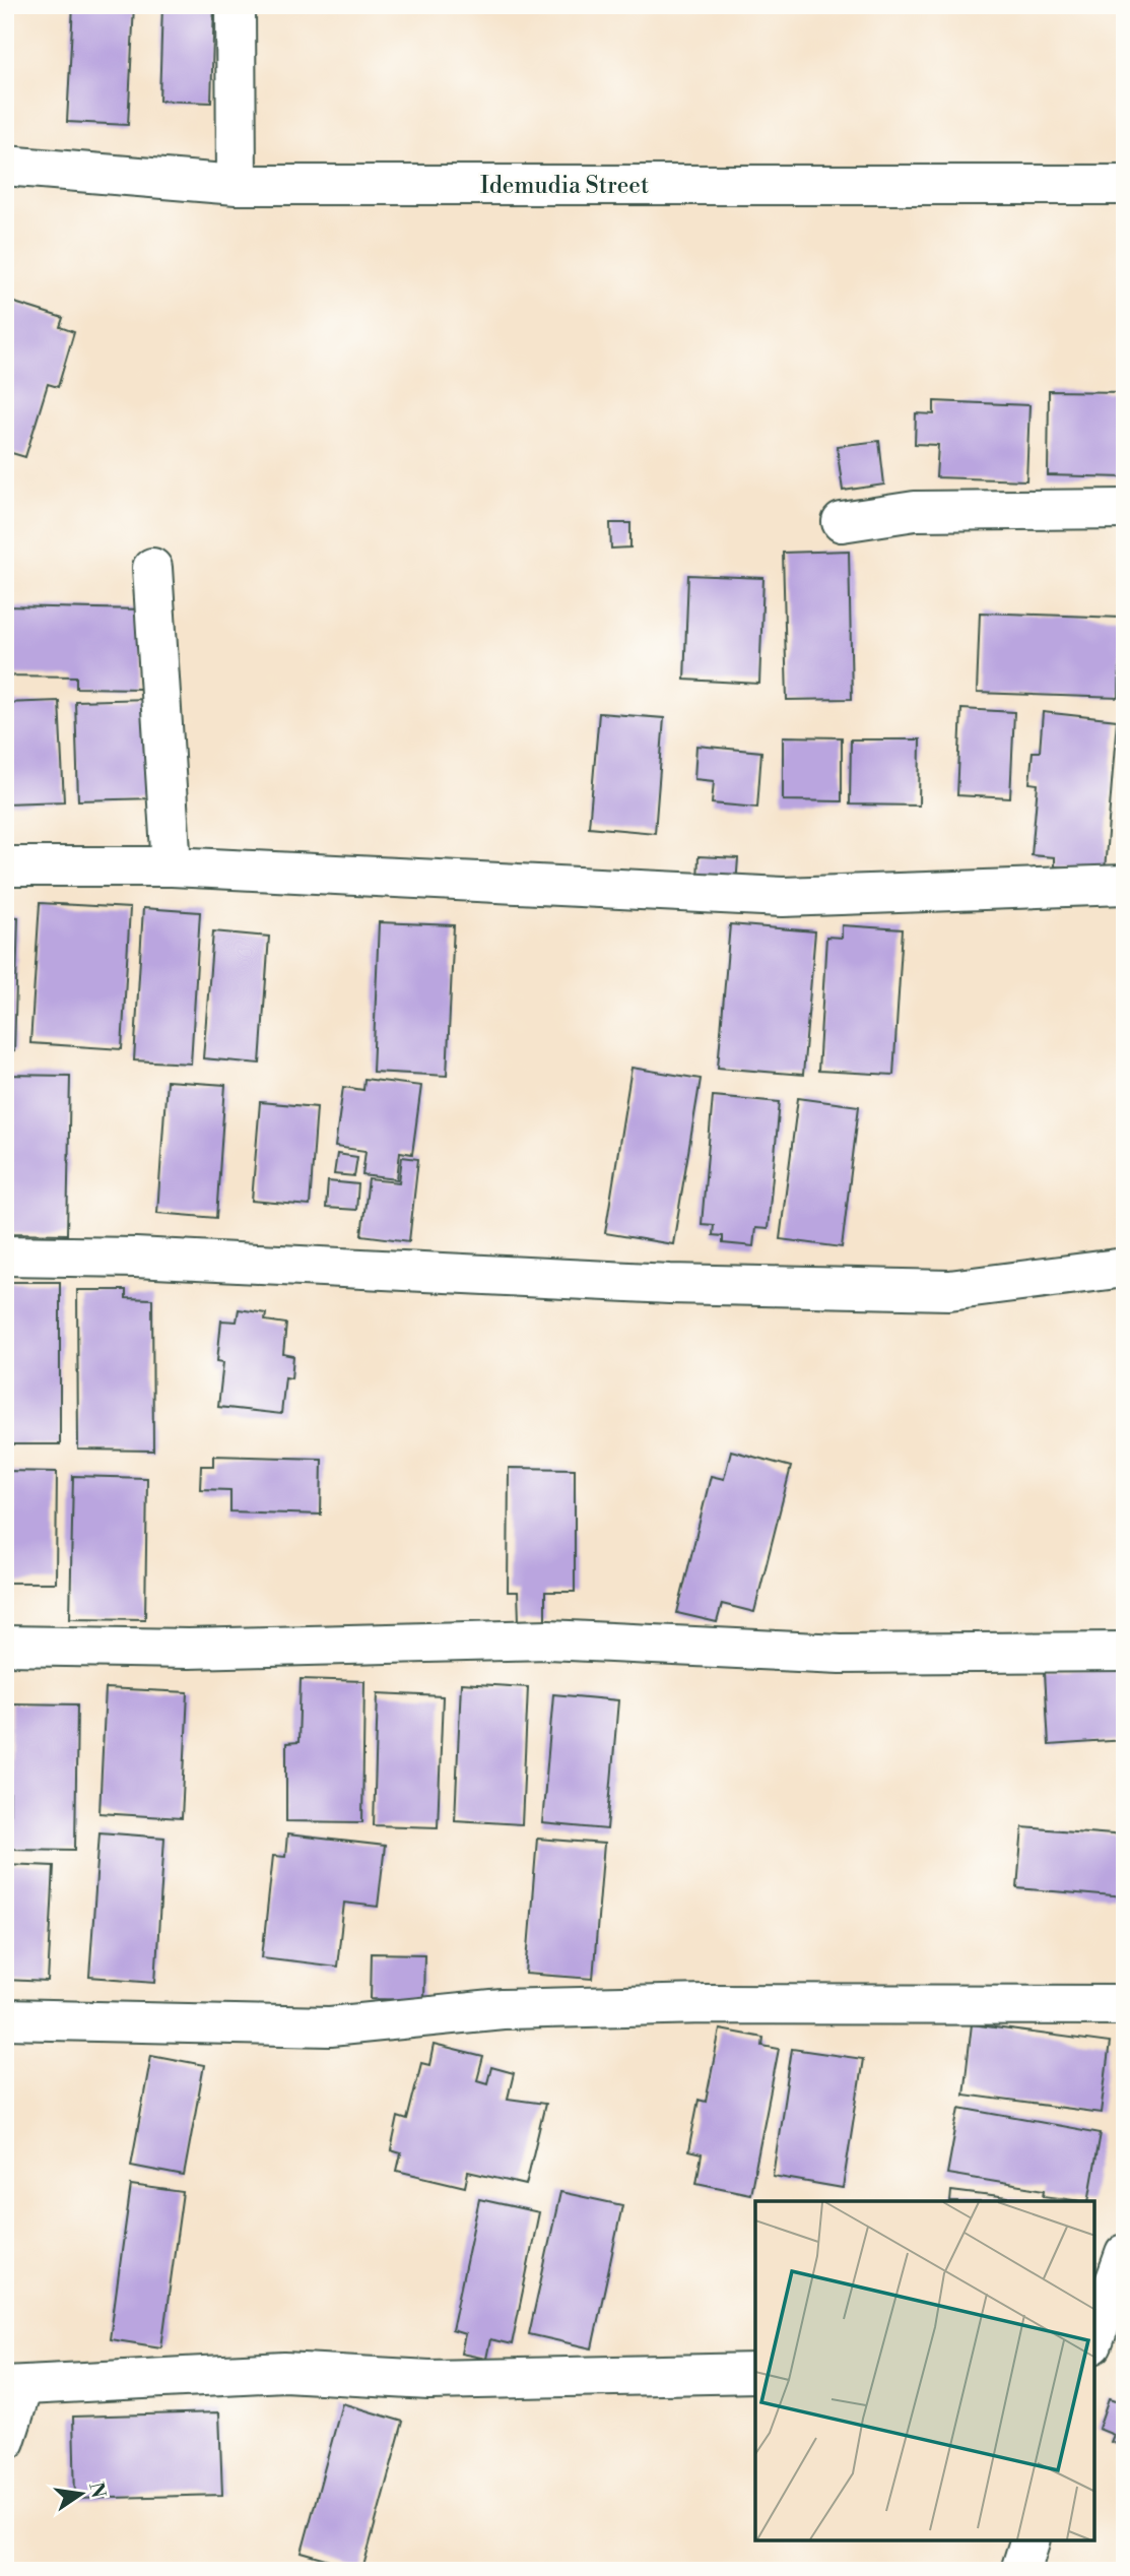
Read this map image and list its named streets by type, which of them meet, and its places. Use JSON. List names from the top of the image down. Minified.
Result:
{"streets":{"street":["Idemudia Street"]},"north":"right"}
